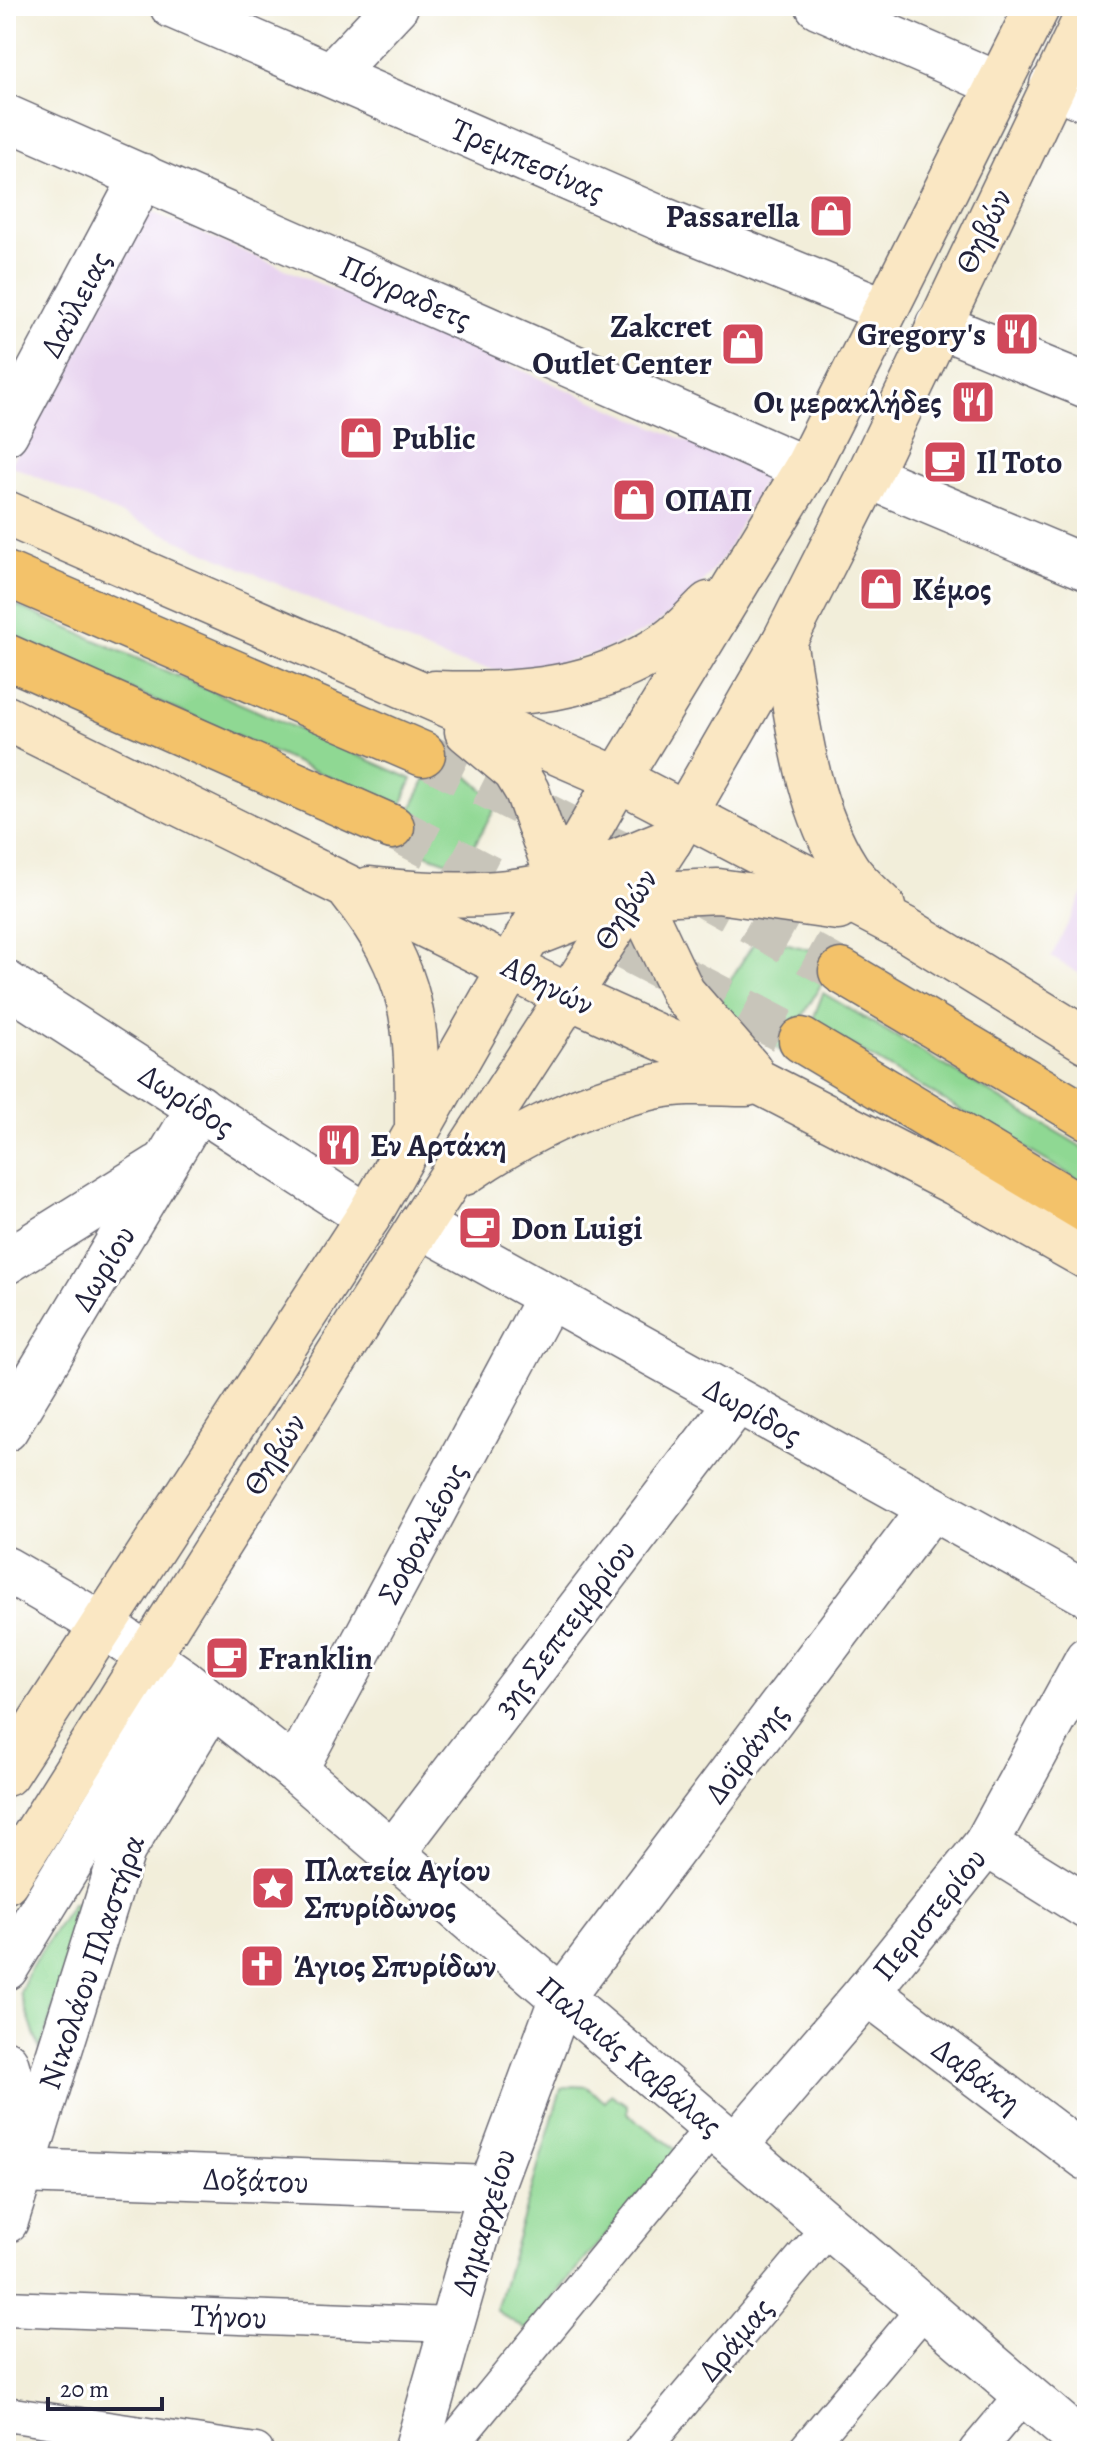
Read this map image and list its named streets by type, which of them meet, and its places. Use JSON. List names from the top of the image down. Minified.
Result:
{"streets":{"main road":["Θηβών","Αθηνών"],"street":["Τρεμπεσίνας","Πόγραδετς","Δαύλειας","Δωρίδος","Δωρίου","Σοφοκλέους","3ης Σεπτεμβρίου","Δοϊράνης","Περιστερίου","Νικολάου Πλαστήρα","Παλαιάς Καβάλας","Δαβάκη","Δοξάτου","Δημαρχείου","Τήνου","Δράμας"]},"crossings":[["Τρεμπεσίνας","Θηβών"],["Θηβών","Πόγραδετς"],["Θηβών","Αθηνών"],["Θηβών","Δωρίδος"],["Θηβών","Νικολάου Πλαστήρα"],["Θηβών","Παλαιάς Καβάλας"],["Πόγραδετς","Δαύλειας"],["Δωρίδος","Δωρίου"],["Δωρίδος","Σοφοκλέους"],["Δωρίδος","3ης Σεπτεμβρίου"],["Δωρίδος","Δοϊράνης"],["Σοφοκλέους","Παλαιάς Καβάλας"],["3ης Σεπτεμβρίου","Παλαιάς Καβάλας"],["Δοϊράνης","Παλαιάς Καβάλας"],["Δοϊράνης","Δημαρχείου"],["Περιστερίου","Παλαιάς Καβάλας"],["Περιστερίου","Δαβάκη"],["Νικολάου Πλαστήρα","Παλαιάς Καβάλας"],["Νικολάου Πλαστήρα","Δοξάτου"],["Παλαιάς Καβάλας","Δημαρχείου"],["Παλαιάς Καβάλας","Δράμας"],["Δοξάτου","Δημαρχείου"],["Δημαρχείου","Τήνου"]],"places":{"shop":["Passarella","Zakcret Outlet Center","Public","ΟΠΑΠ","Κέμος"],"restaurant":["Gregory's","Οι μερακλήδες","Εν Αρτάκη"],"cafe":["Il Toto","Don Luigi","Franklin"],"place":["Πλατεία Αγίου Σπυρίδωνος"],"church":["Άγιος Σπυρίδων"]},"scale_bar":"20 m"}
